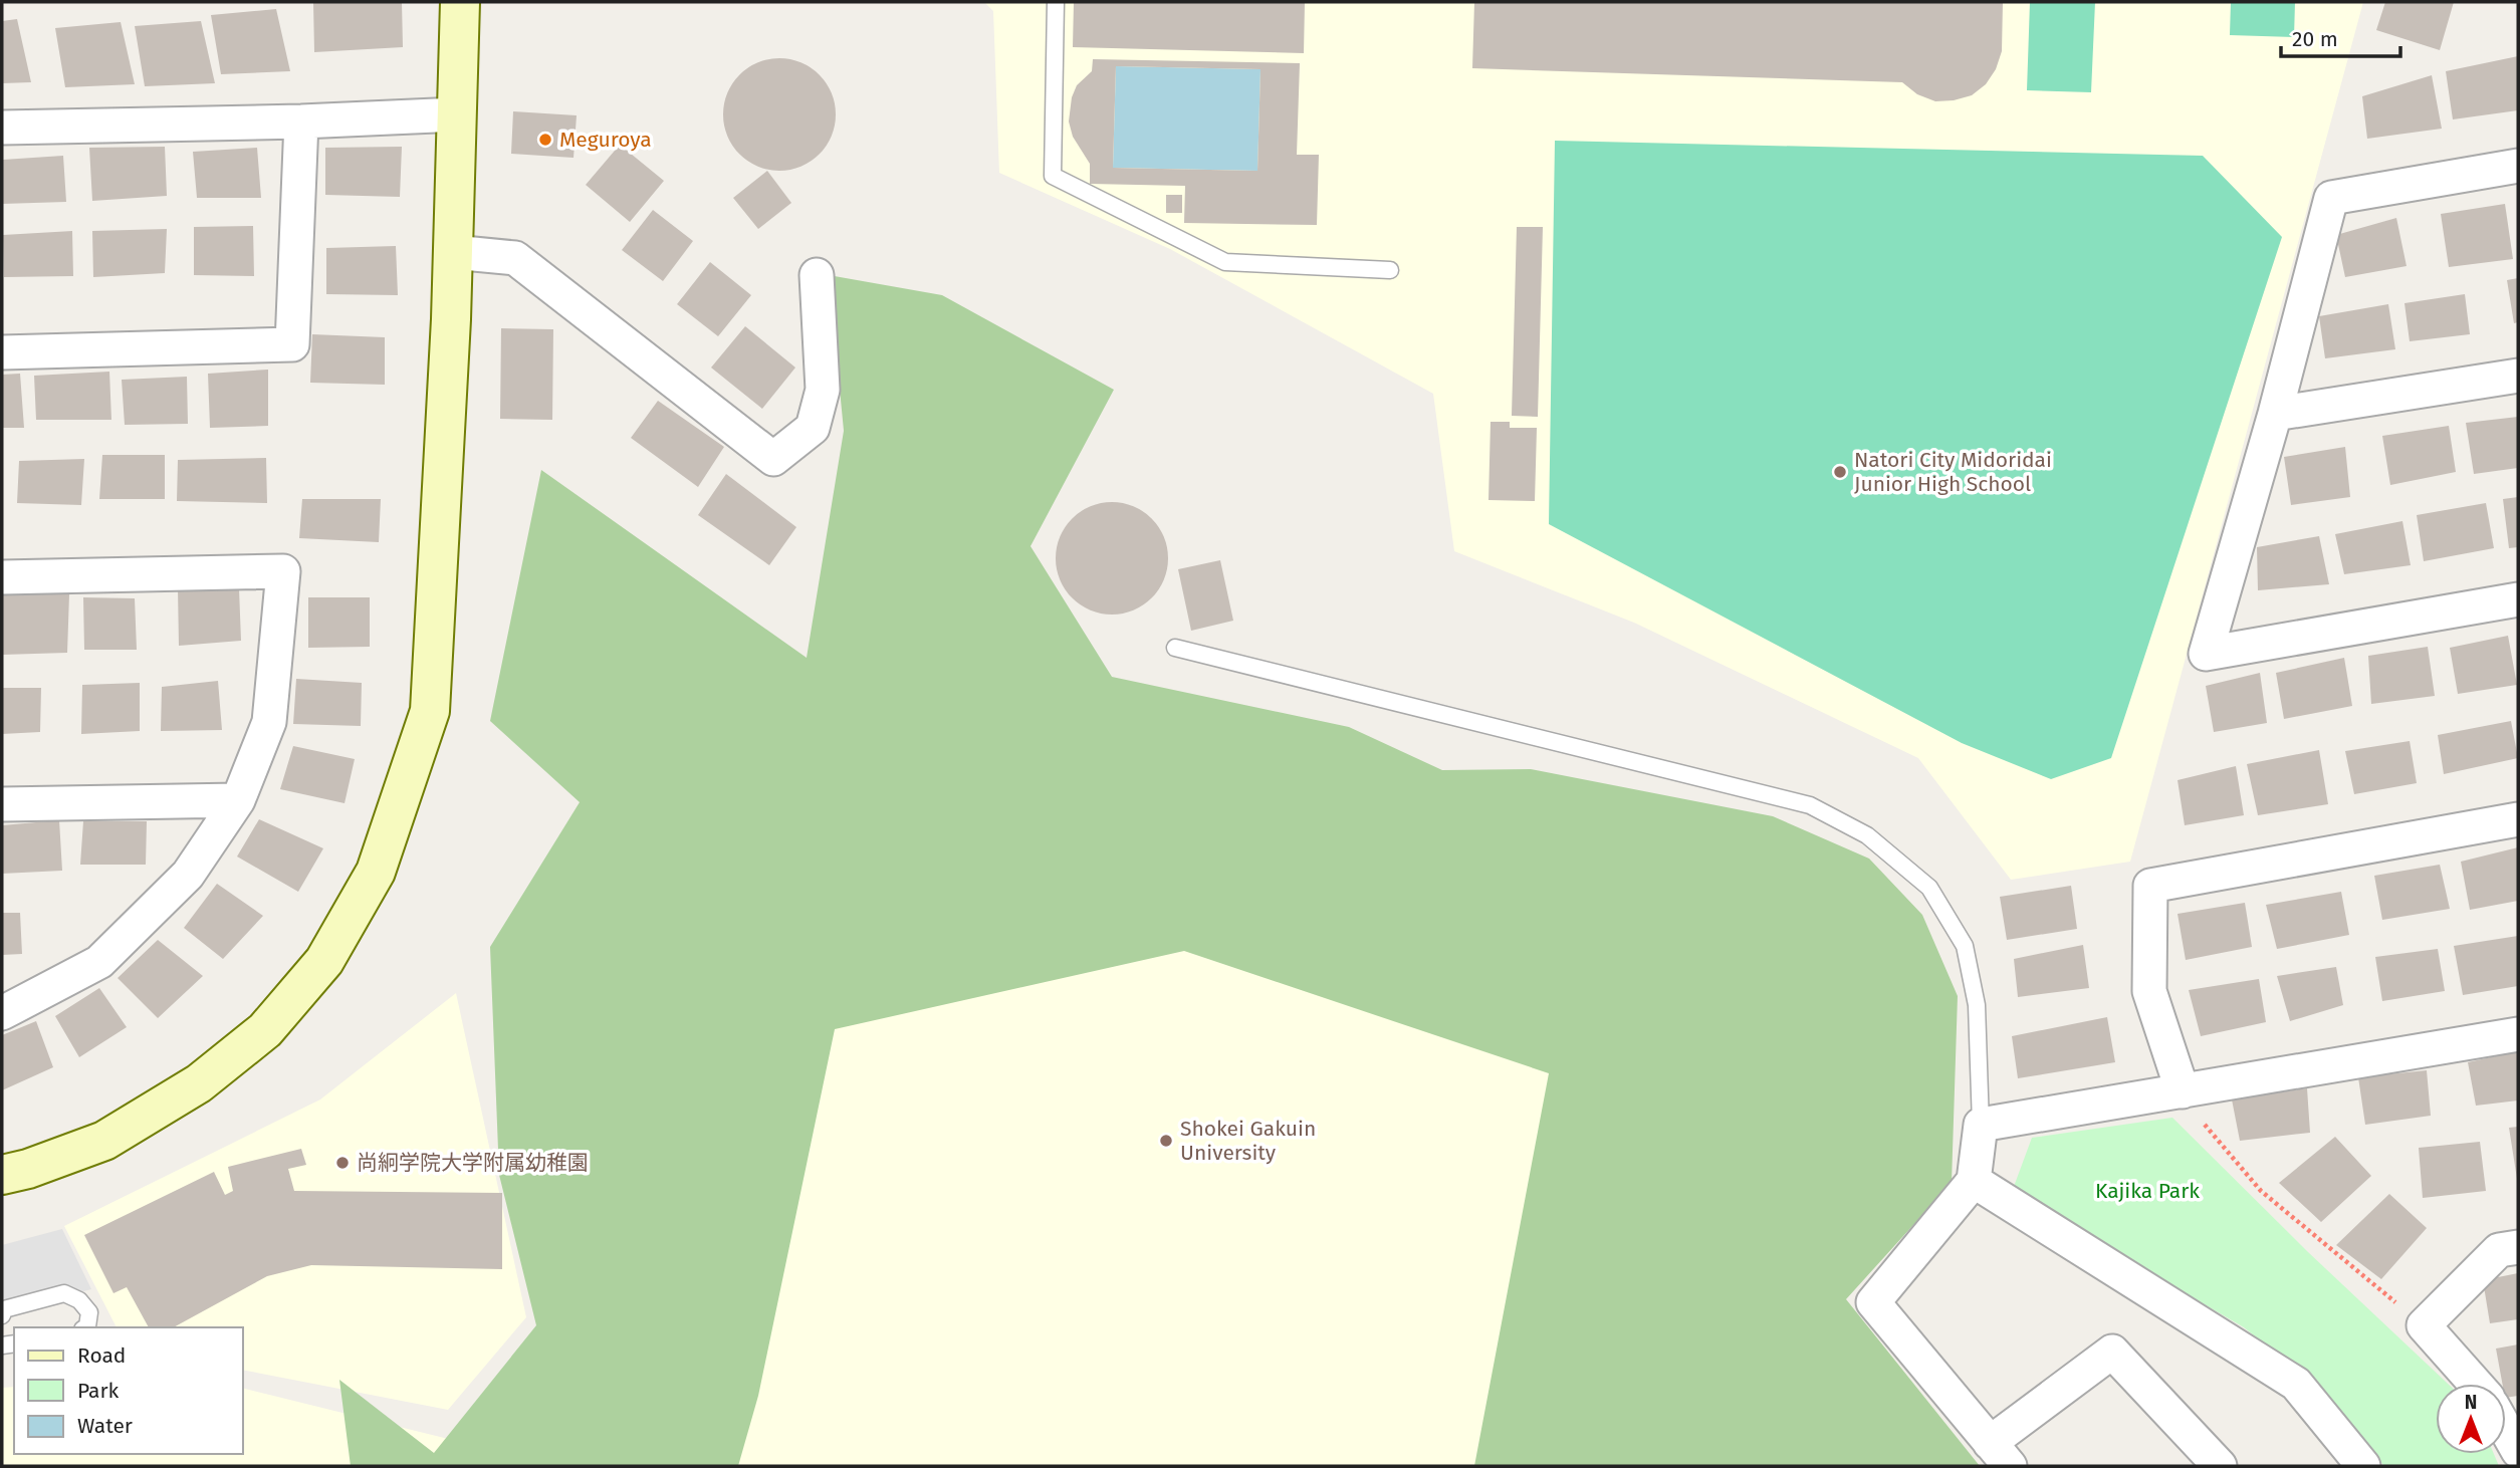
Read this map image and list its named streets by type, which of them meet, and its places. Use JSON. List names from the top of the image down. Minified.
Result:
{"parks":["Kajika Park"],"places":["Meguroya","Natori City Midoridai Junior High School","Shokei Gakuin University","尚絅学院大学附属幼稚園"],"legend":["Road","Park","Water"],"scale_bar":"20 m","north":"top"}
